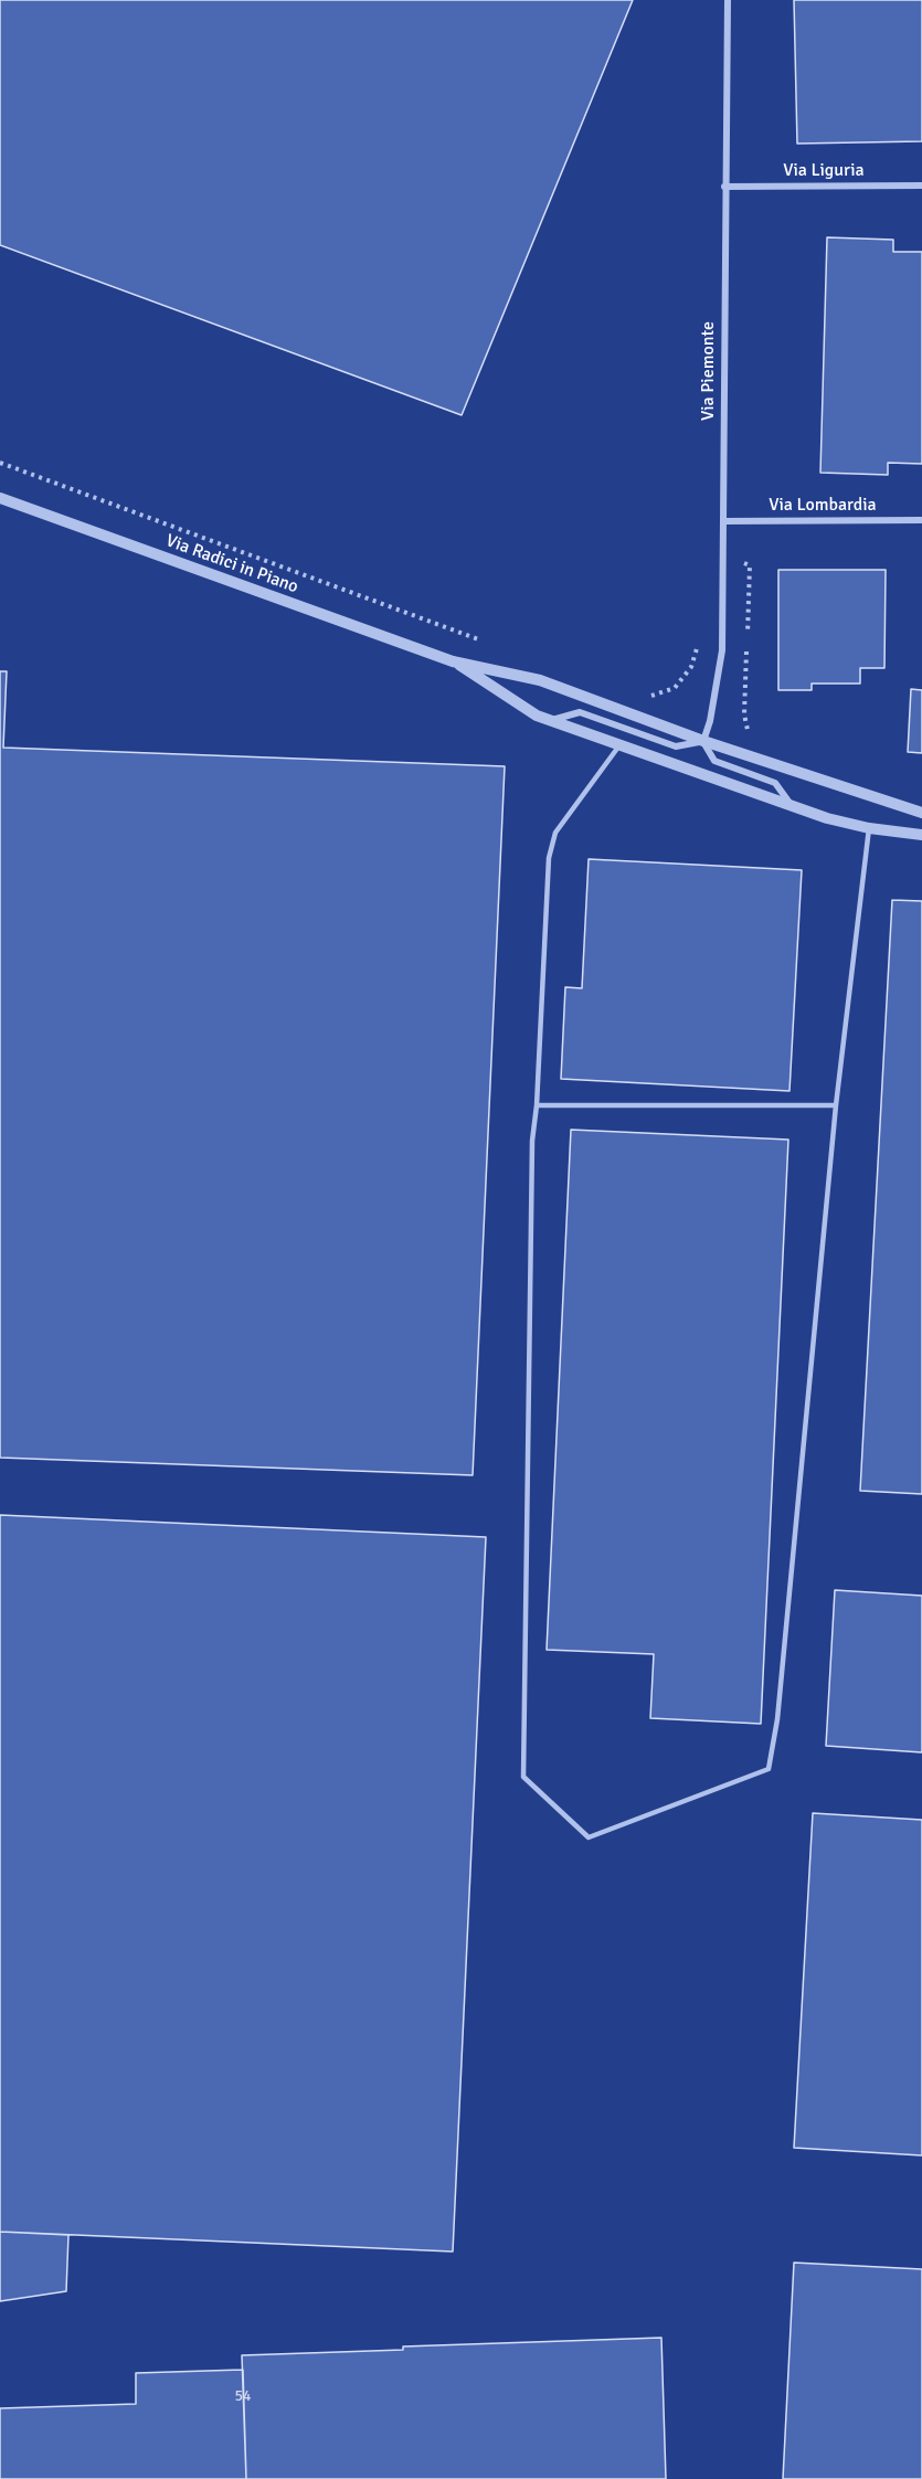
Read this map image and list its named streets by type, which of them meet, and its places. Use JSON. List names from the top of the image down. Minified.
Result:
{"streets":{"street":["Via Liguria","Via Piemonte","Via Lombardia","Via Radici in Piano"]},"crossings":[["Via Liguria","Via Piemonte"],["Via Piemonte","Via Lombardia"]],"house_numbers":["54"]}
